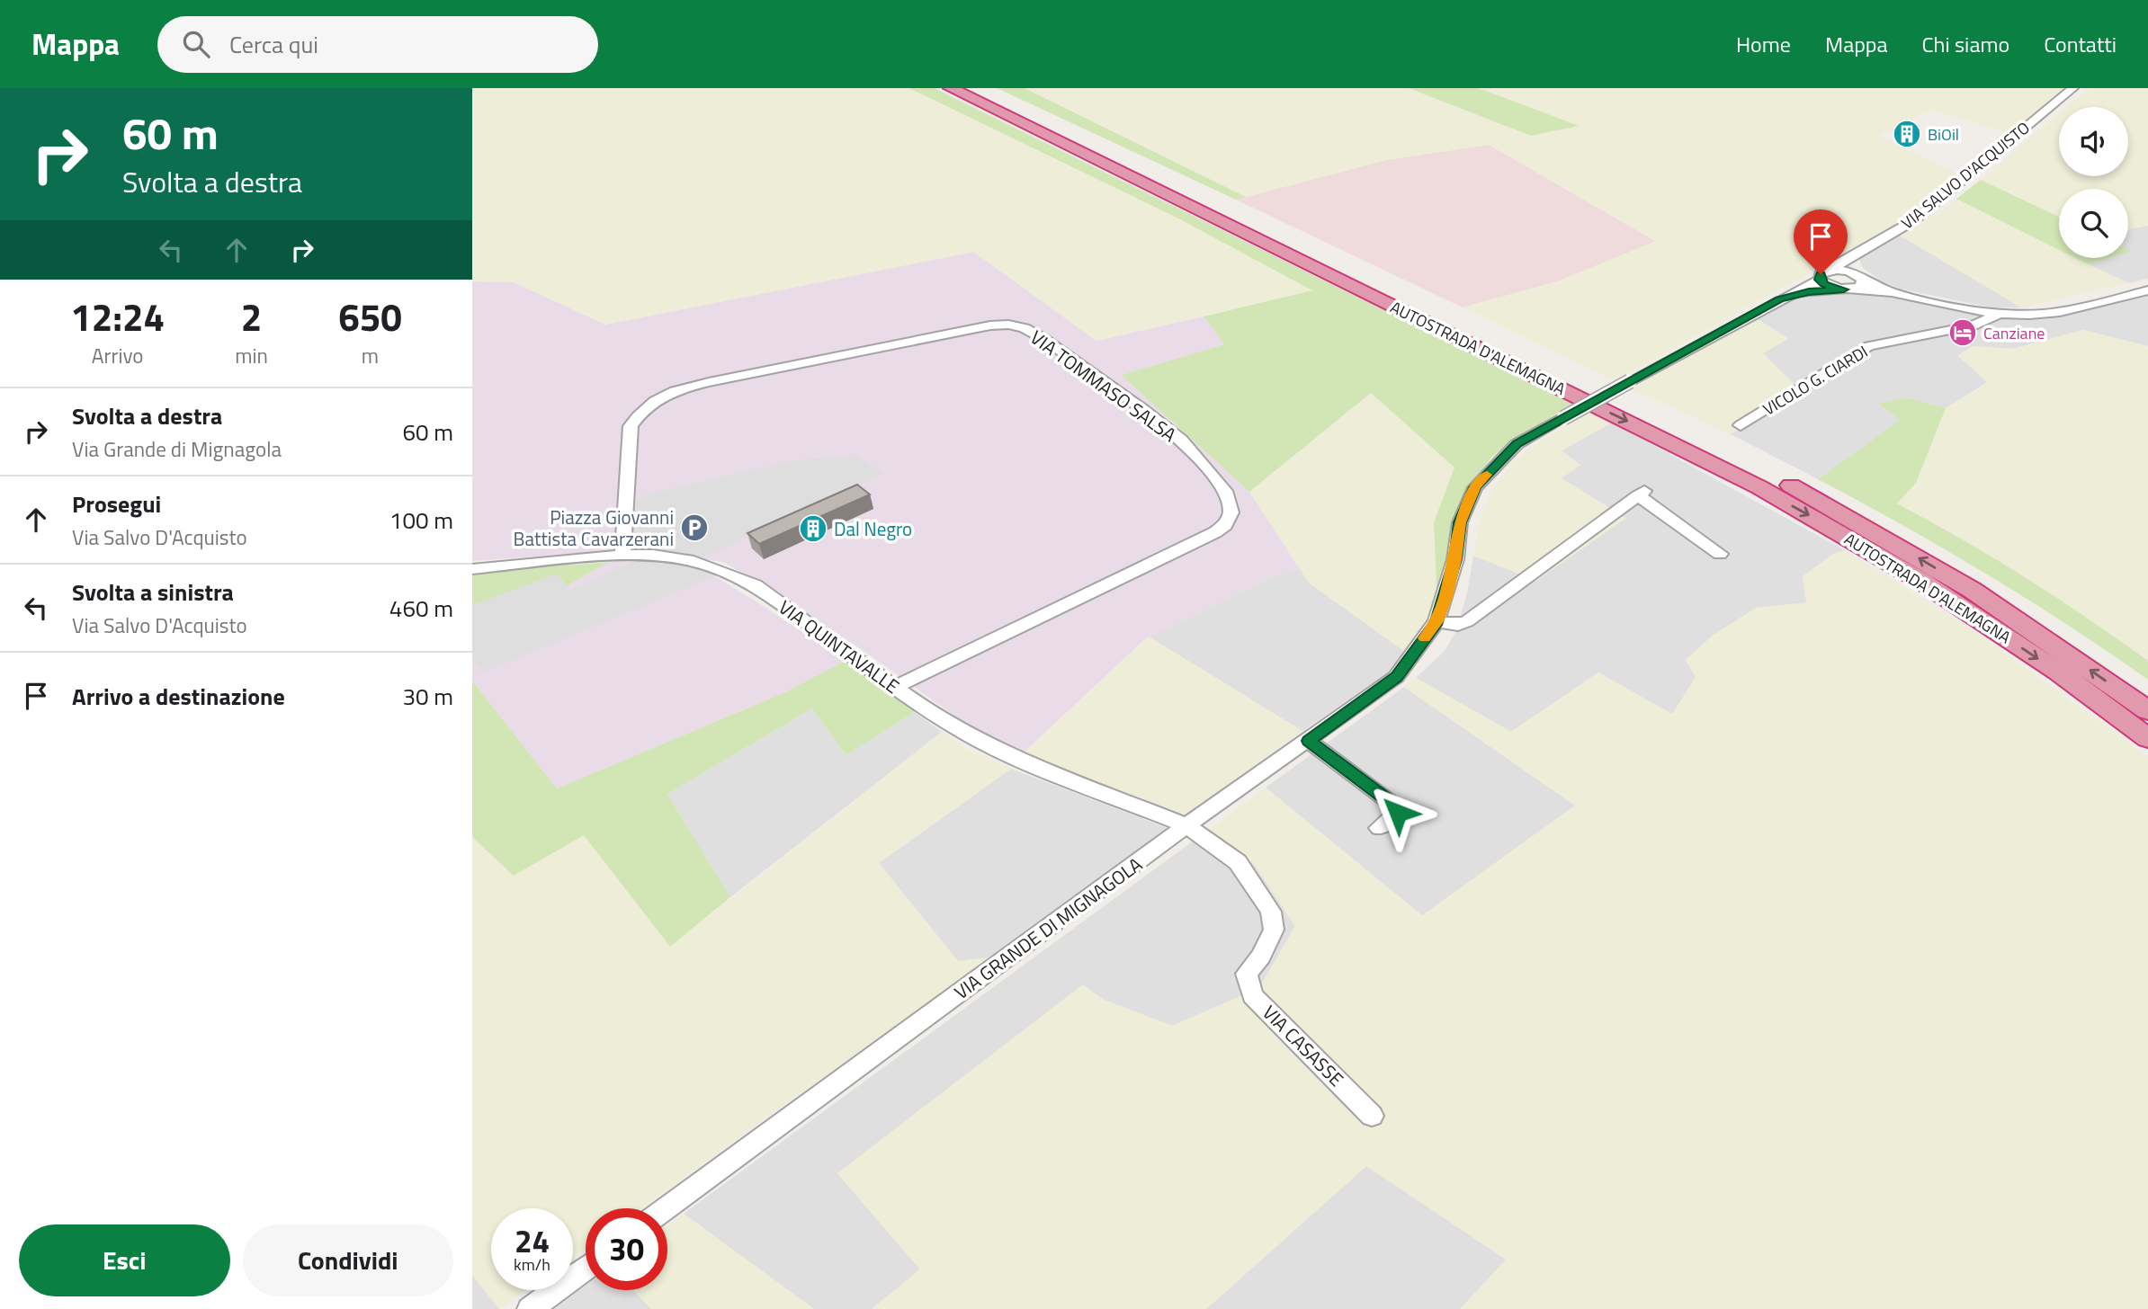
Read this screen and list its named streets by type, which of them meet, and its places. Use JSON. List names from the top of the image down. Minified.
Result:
{"streets":{"highway":["AUTOSTRADA D'ALEMAGNA"],"street":["VIA SALVO D'ACQUISTO","VICOLO G. CIARDI","VIA TOMMASO SALSA","VIA QUINTAVALLE","VIA GRANDE DI MIGNAGOLA","VIA CASASSE"]},"crossings":[["VIA SALVO D'ACQUISTO","VIA GRANDE DI MIGNAGOLA"],["VIA TOMMASO SALSA","VIA QUINTAVALLE"],["VIA QUINTAVALLE","VIA GRANDE DI MIGNAGOLA"],["VIA QUINTAVALLE","VIA CASASSE"],["VIA GRANDE DI MIGNAGOLA","VIA CASASSE"]],"places":{"building":["BiOil","Dal Negro"],"hotel":["Canziane"],"parking":["Piazza Giovanni Battista Cavarzerani"]},"page":{"header":"Mappa","search":"Cerca qui","nav":["Home","Mappa","Chi siamo","Contatti"],"turn":["60 m","Svolta a destra"],"eta":["12:24","Arrivo","2","min","650","m"],"list":[{"name":"Svolta a destra","note":"Via Grande di Mignagola","value":"60 m"},{"name":"Prosegui","note":"Via Salvo D'Acquisto","value":"100 m"},{"name":"Svolta a sinistra","note":"Via Salvo D'Acquisto","value":"460 m"},{"name":"Arrivo a destinazione","value":"30 m"}],"speed":"24 km/h","limit":"30","buttons":["Esci","Condividi"]}}
